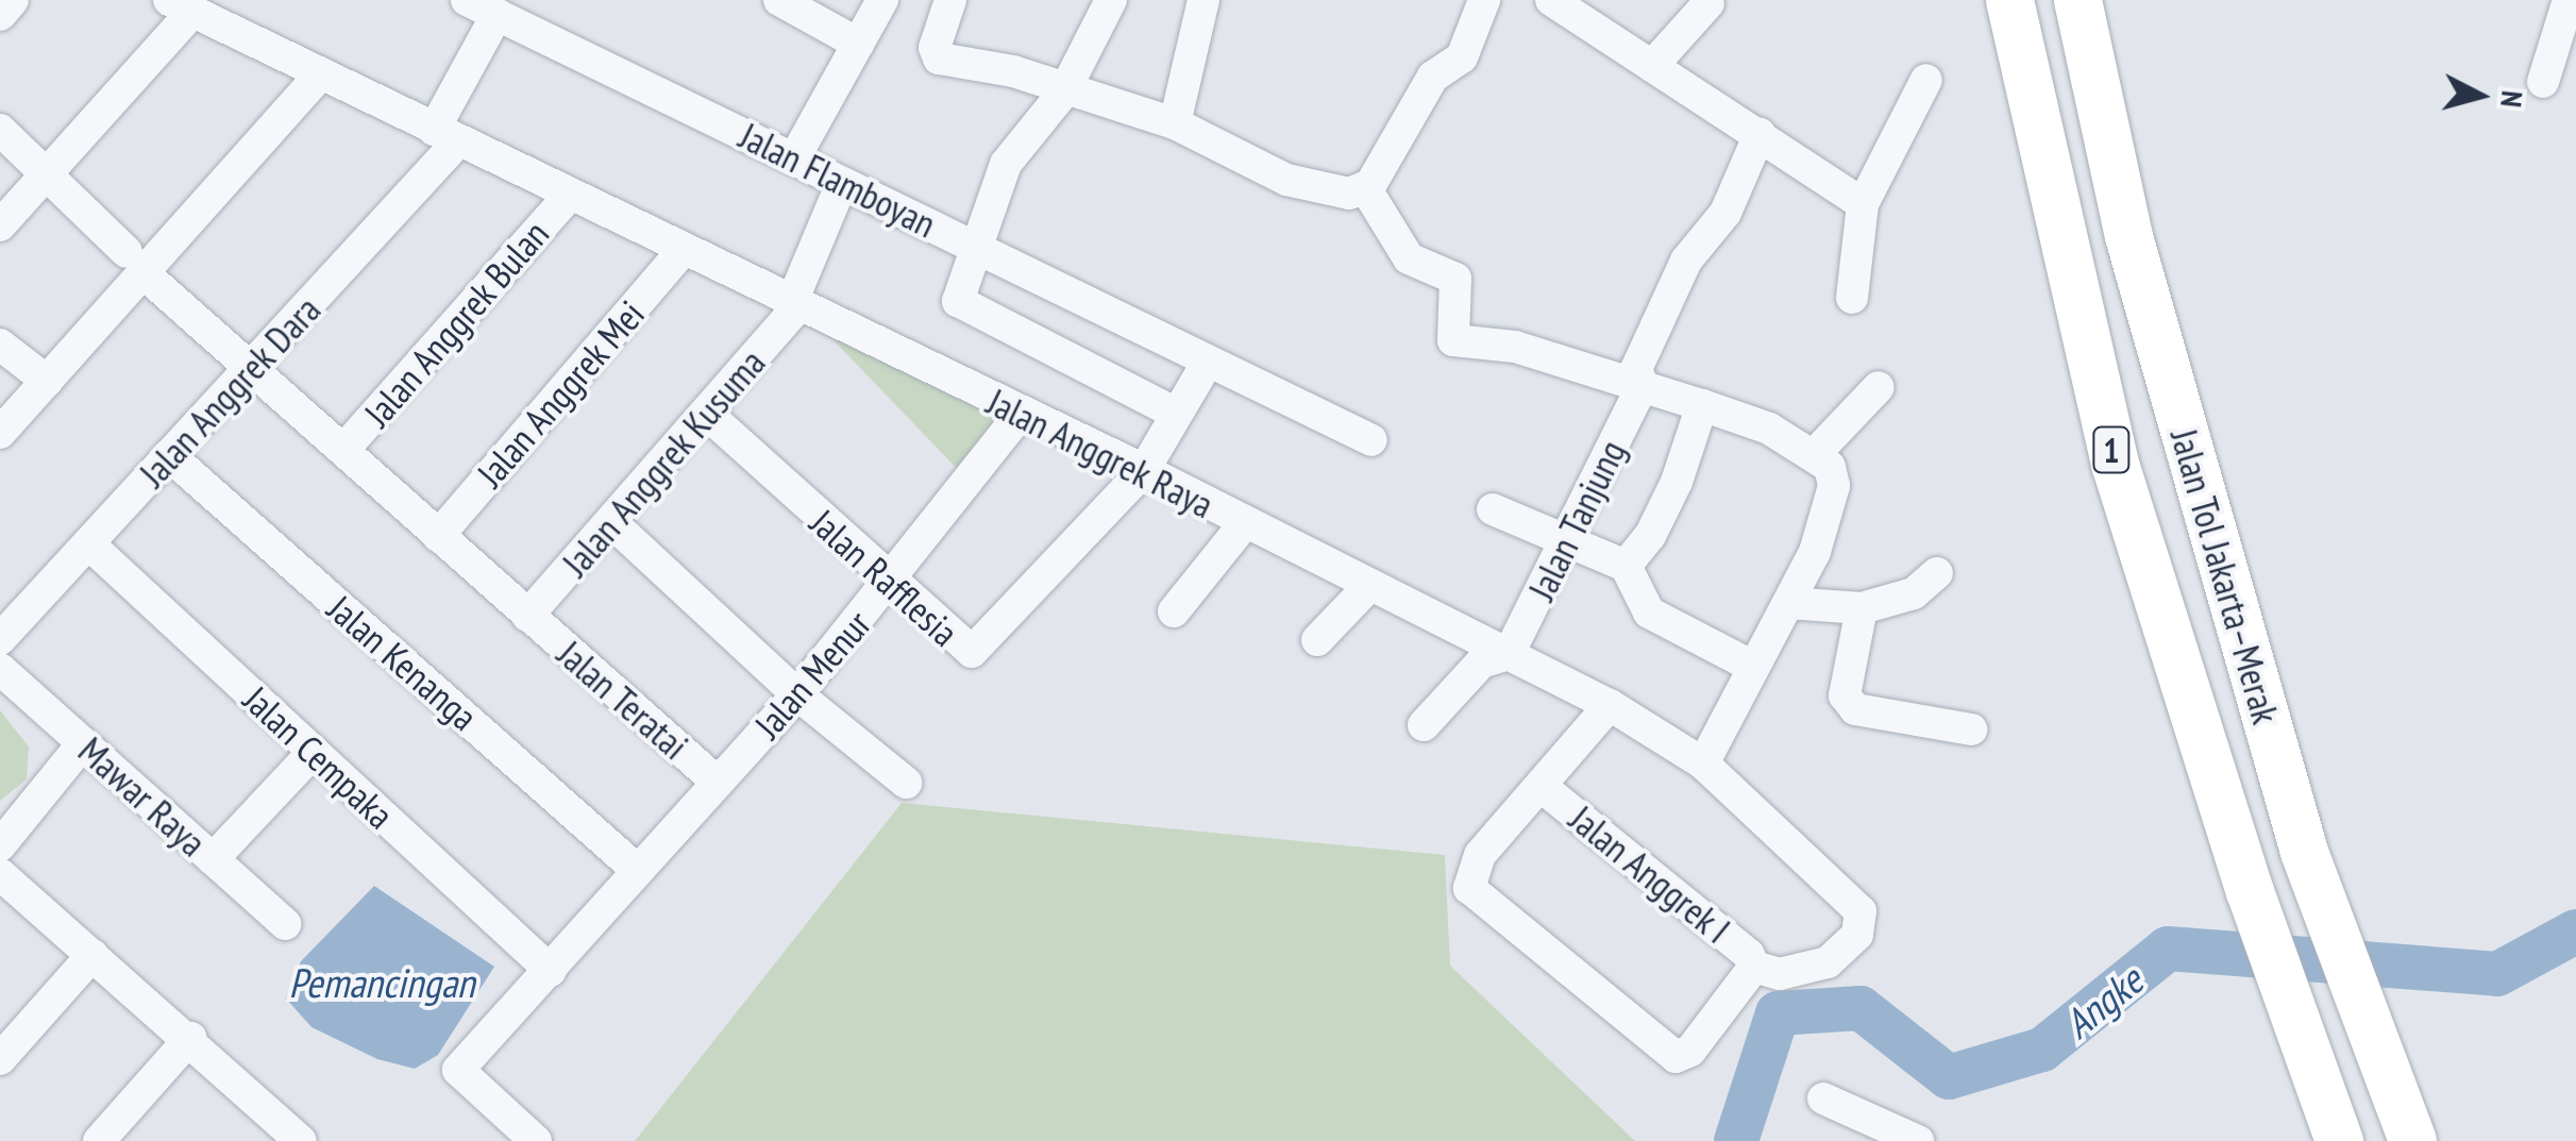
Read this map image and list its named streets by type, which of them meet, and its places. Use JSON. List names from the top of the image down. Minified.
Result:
{"streets":{"highway":["1","Jalan Tol Jakarta–Merak"],"street":["Jalan Flamboyan","Jalan Anggrek Bulan","Jalan Anggrek Dara","Jalan Anggrek Mei","Jalan Anggrek Raya","Jalan Anggrek Kusuma","Jalan Tanjung","Jalan Rafflesia","Jalan Kenanga","Jalan Menur","Jalan Teratai","Jalan Cempaka","Mawar Raya","Jalan Anggrek I"]},"crossings":[["Jalan Flamboyan","Jalan Anggrek Dara"],["Jalan Flamboyan","Jalan Anggrek Kusuma"],["Jalan Anggrek Bulan","Jalan Anggrek Raya"],["Jalan Anggrek Bulan","Jalan Teratai"],["Jalan Anggrek Dara","Jalan Anggrek Raya"],["Jalan Anggrek Dara","Jalan Kenanga"],["Jalan Anggrek Dara","Jalan Teratai"],["Jalan Anggrek Dara","Jalan Cempaka"],["Jalan Anggrek Mei","Jalan Anggrek Raya"],["Jalan Anggrek Mei","Jalan Teratai"],["Jalan Anggrek Raya","Jalan Anggrek Kusuma"],["Jalan Anggrek Raya","Jalan Tanjung"],["Jalan Anggrek Raya","Jalan Rafflesia"],["Jalan Anggrek Raya","Jalan Menur"],["Jalan Anggrek Raya","Jalan Anggrek I"],["Jalan Anggrek Kusuma","Jalan Rafflesia"],["Jalan Anggrek Kusuma","Jalan Teratai"],["Jalan Rafflesia","Jalan Menur"],["Jalan Kenanga","Jalan Teratai"],["Jalan Menur","Jalan Teratai"],["Jalan Teratai","Jalan Cempaka"]],"water":["Pemancingan","Angke"],"north":"right"}
